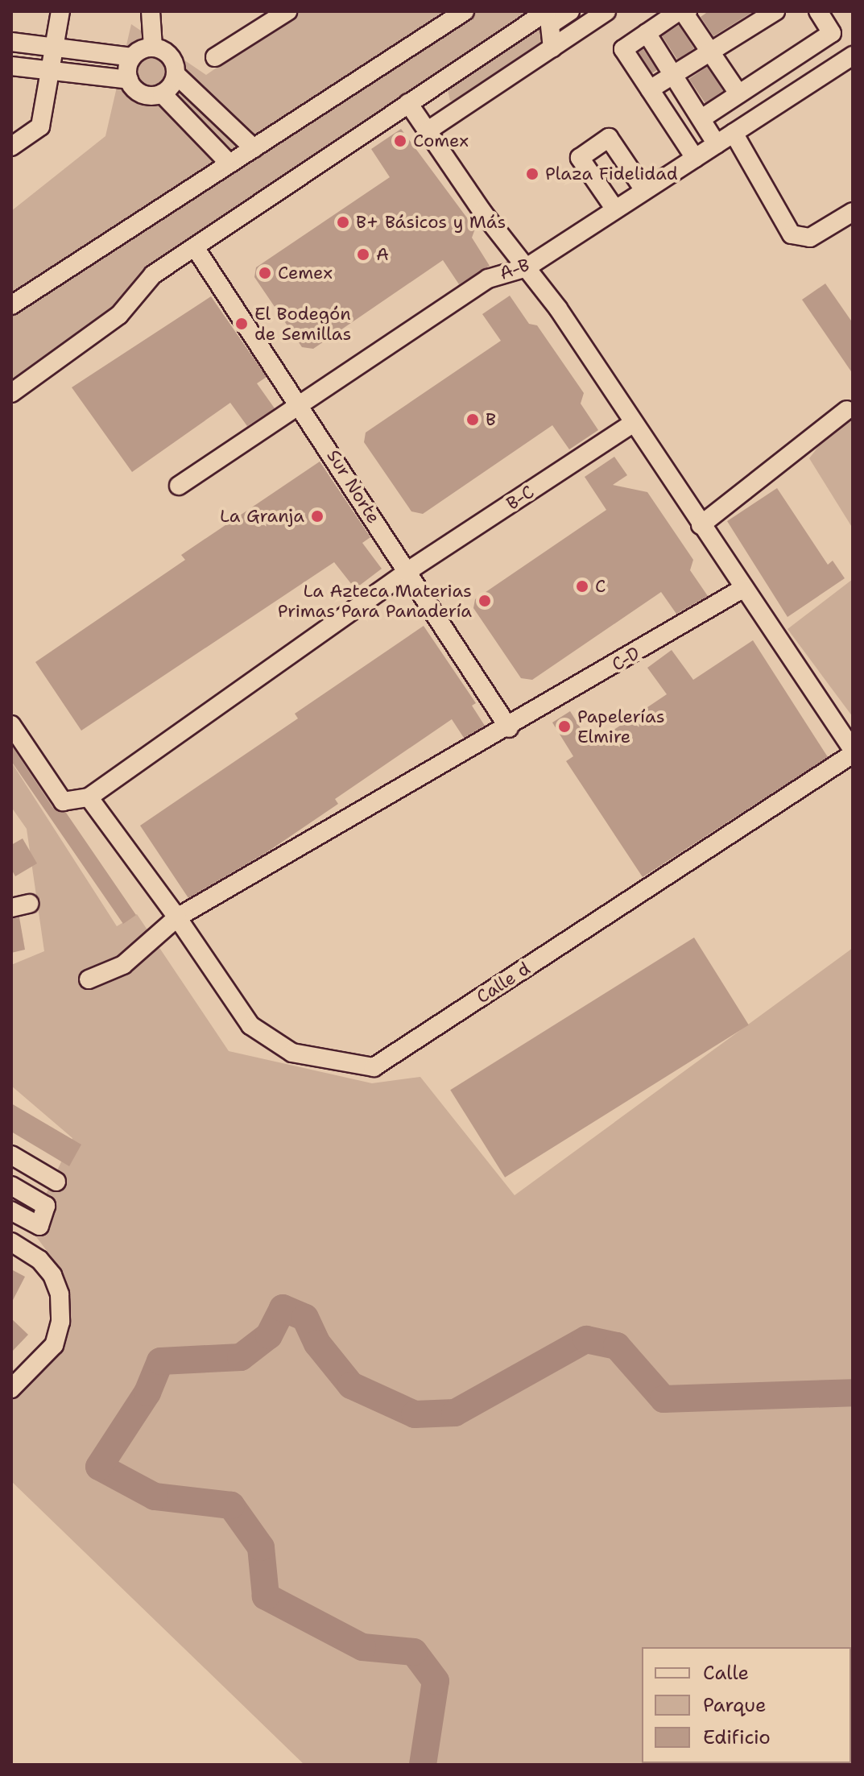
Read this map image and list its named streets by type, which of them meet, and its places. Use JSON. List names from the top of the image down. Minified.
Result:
{"streets":{"street":["A-B","Sur Norte","B-C","C-D","Calle d"]},"crossings":[["A-B","Sur Norte"],["Sur Norte","B-C"],["Sur Norte","C-D"],["B-C","Calle d"],["C-D","Calle d"]],"places":["Comex","Plaza Fidelidad","B+ Básicos y Más","A","Cemex","El Bodegón de Semillas","B","La Granja","C","La Azteca Materias Primas Para Panadería","Papelerías Elmire"],"legend":["Calle","Parque","Edificio"]}
